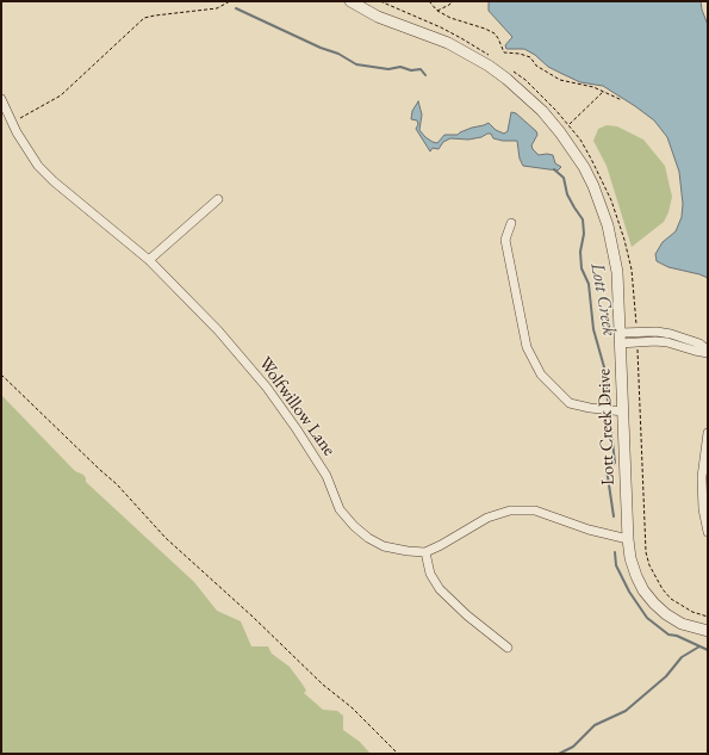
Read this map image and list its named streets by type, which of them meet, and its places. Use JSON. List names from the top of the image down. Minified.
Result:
{"streets":{"street":["Wolfwillow Lane","Lott Creek Drive"]},"water":["Lott Creek"]}
